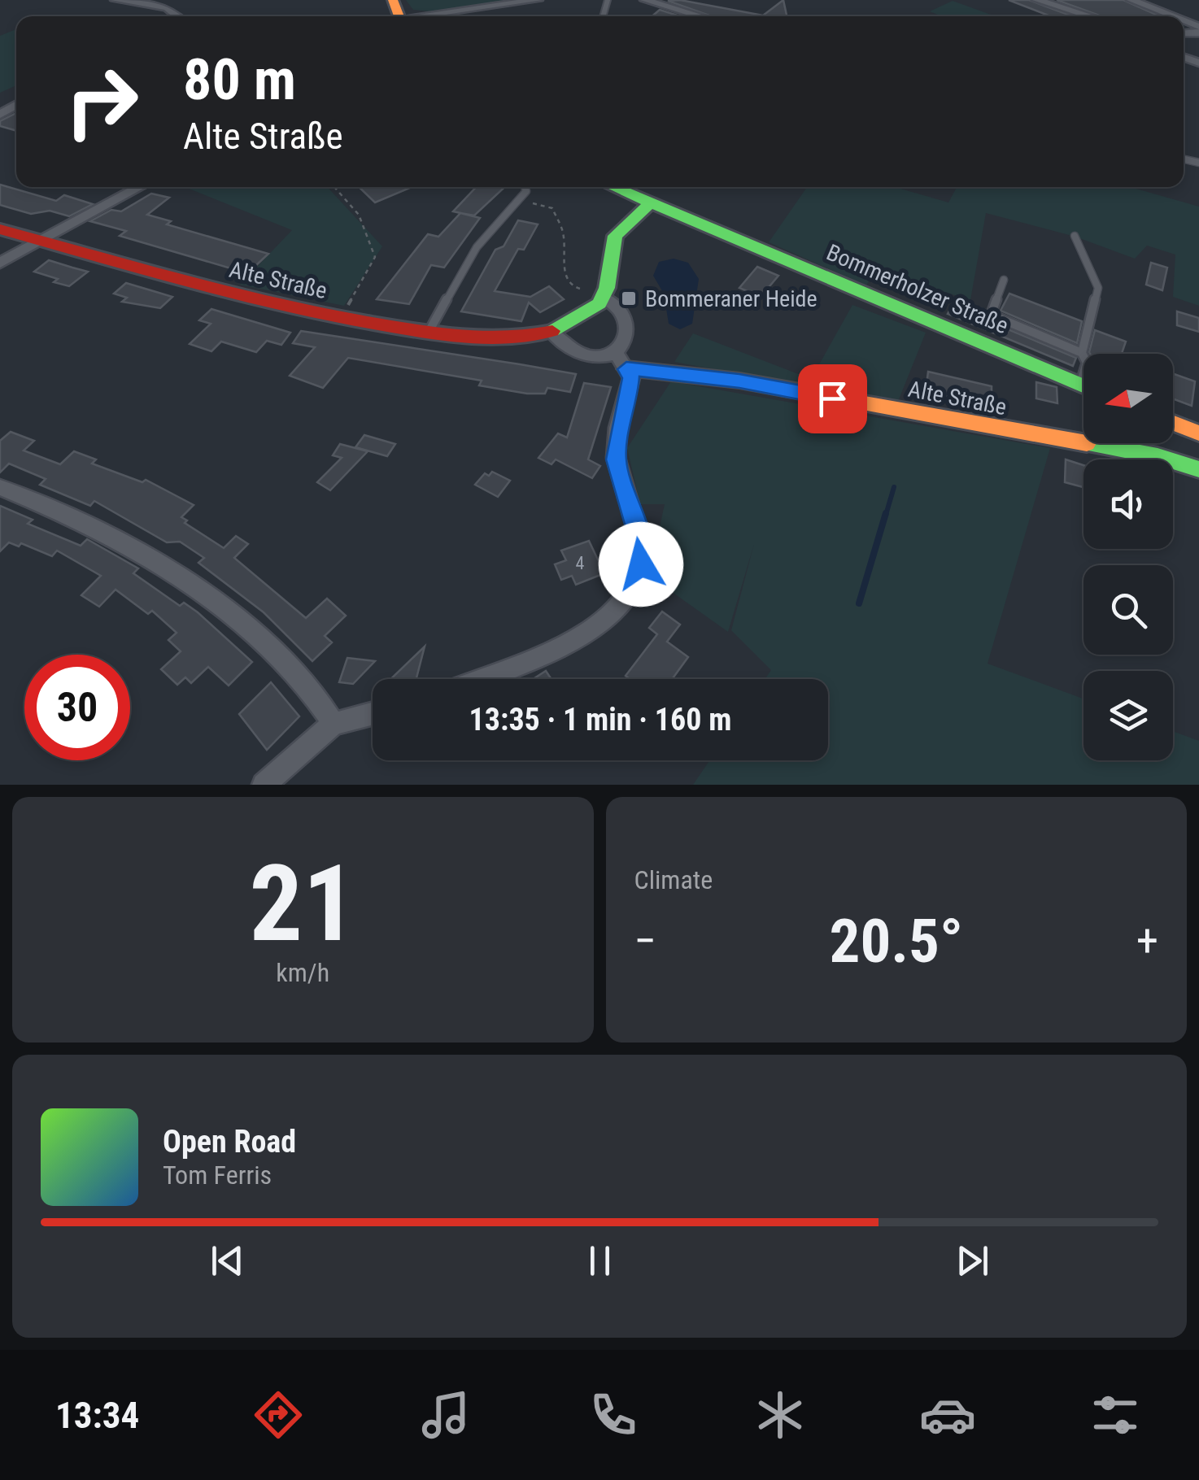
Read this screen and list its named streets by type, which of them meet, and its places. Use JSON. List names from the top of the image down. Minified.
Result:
{"streets":{"street":["Alte Straße","Bommerholzer Straße"]},"places":{"transit":["Bommeraner Heide"]},"house_numbers":["4"],"north":"left","page":{"turn":["80 m","Alte Straße"],"limit":"30","trip":"13:35 · 1 min · 160 m","tile":[["21","km/h"],"Climate"],"heat":["−","20.5°","+"],"song":["Open Road","Tom Ferris"],"tabs":"13:34"}}
